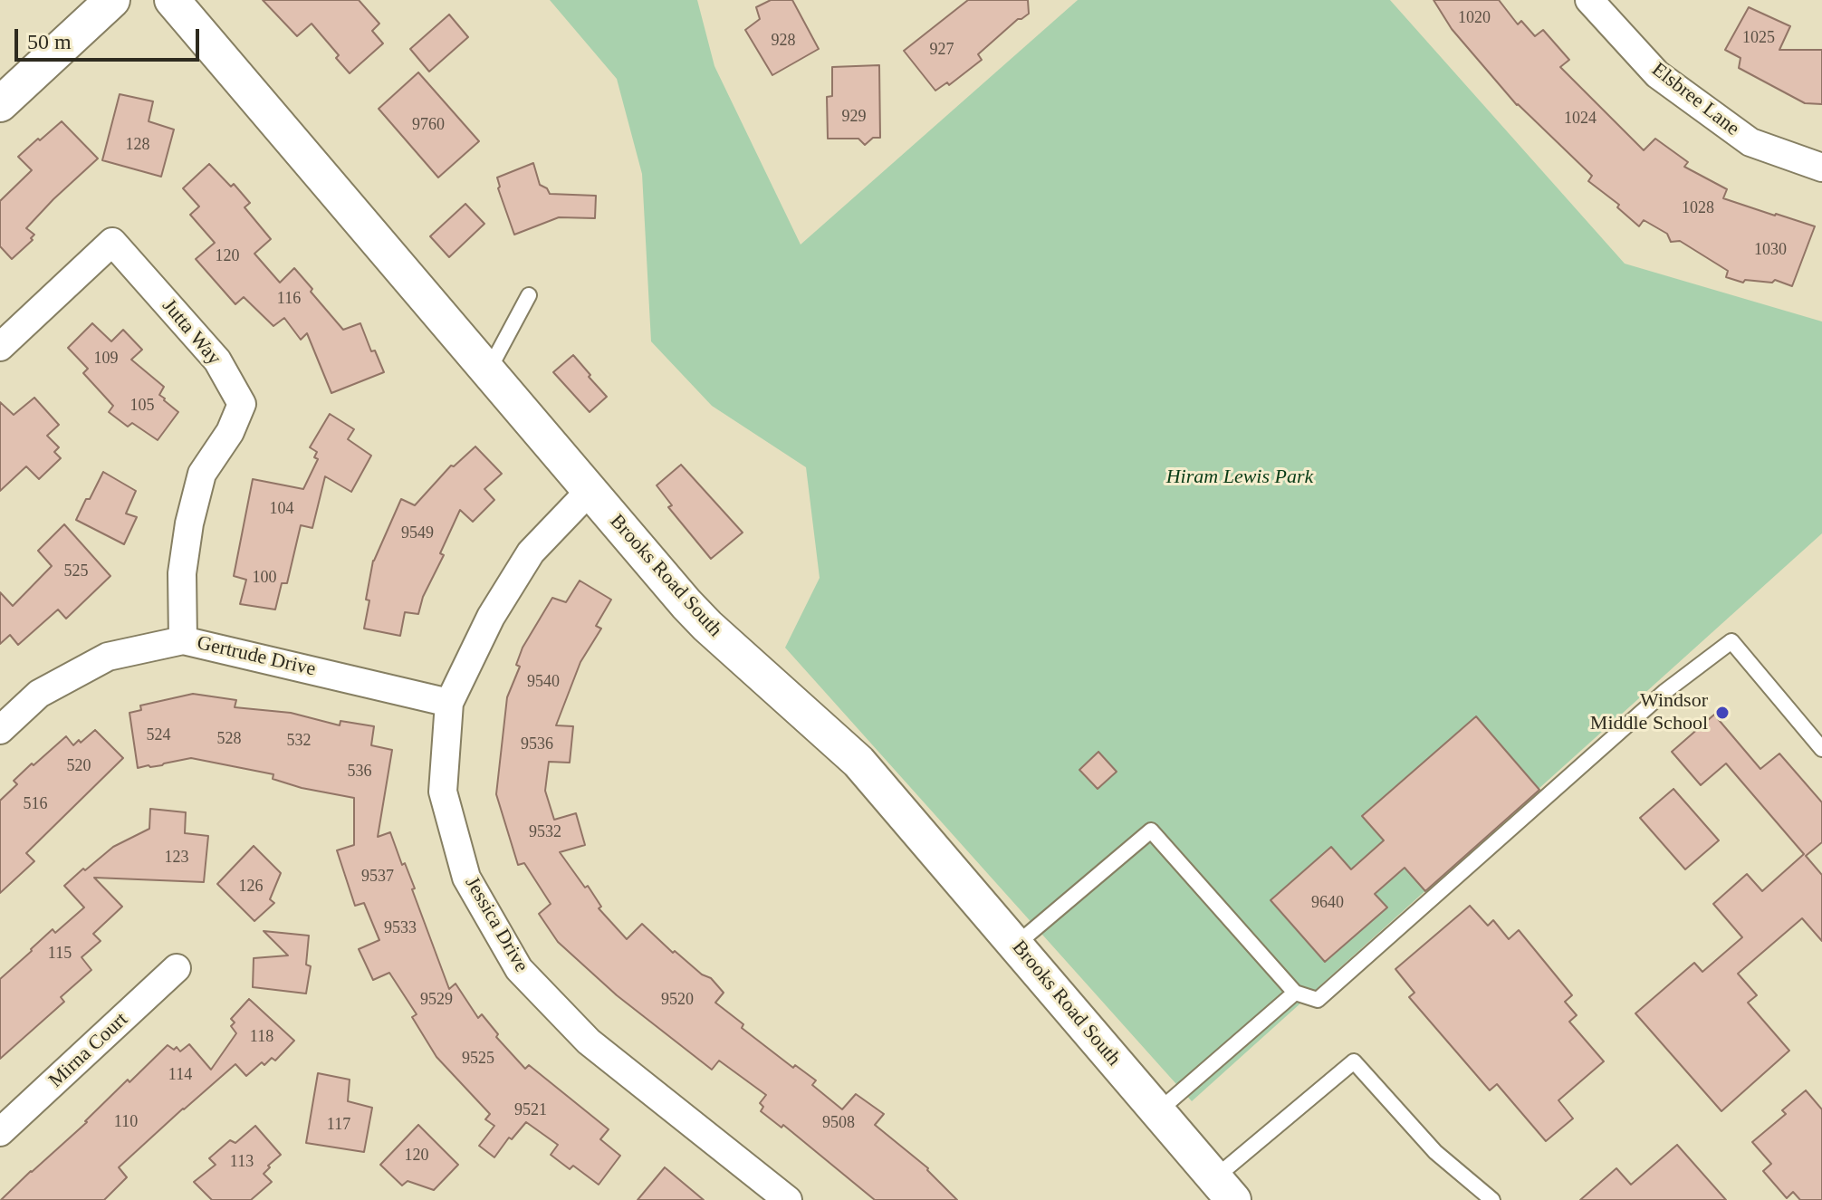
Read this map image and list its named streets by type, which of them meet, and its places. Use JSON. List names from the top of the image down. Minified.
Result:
{"streets":{"street":["Elsbree Lane","Jutta Way","Brooks Road South","Gertrude Drive","Jessica Drive","Mirna Court"]},"crossings":[["Jutta Way","Gertrude Drive"],["Brooks Road South","Jessica Drive"],["Gertrude Drive","Jessica Drive"]],"parks":["Hiram Lewis Park"],"places":["Windsor Middle School"],"house_numbers":["1020","1025","928","927","929","1024","9760","128","1028","1030","120","116","109","105","104","9549","525","100","9540","524","528","532","9536","520","536","516","9532","123","9537","126","9640","9533","115","9529","9520","118","9525","114","9521","110","9508","117","120","113"],"scale_bar":"50 m"}
